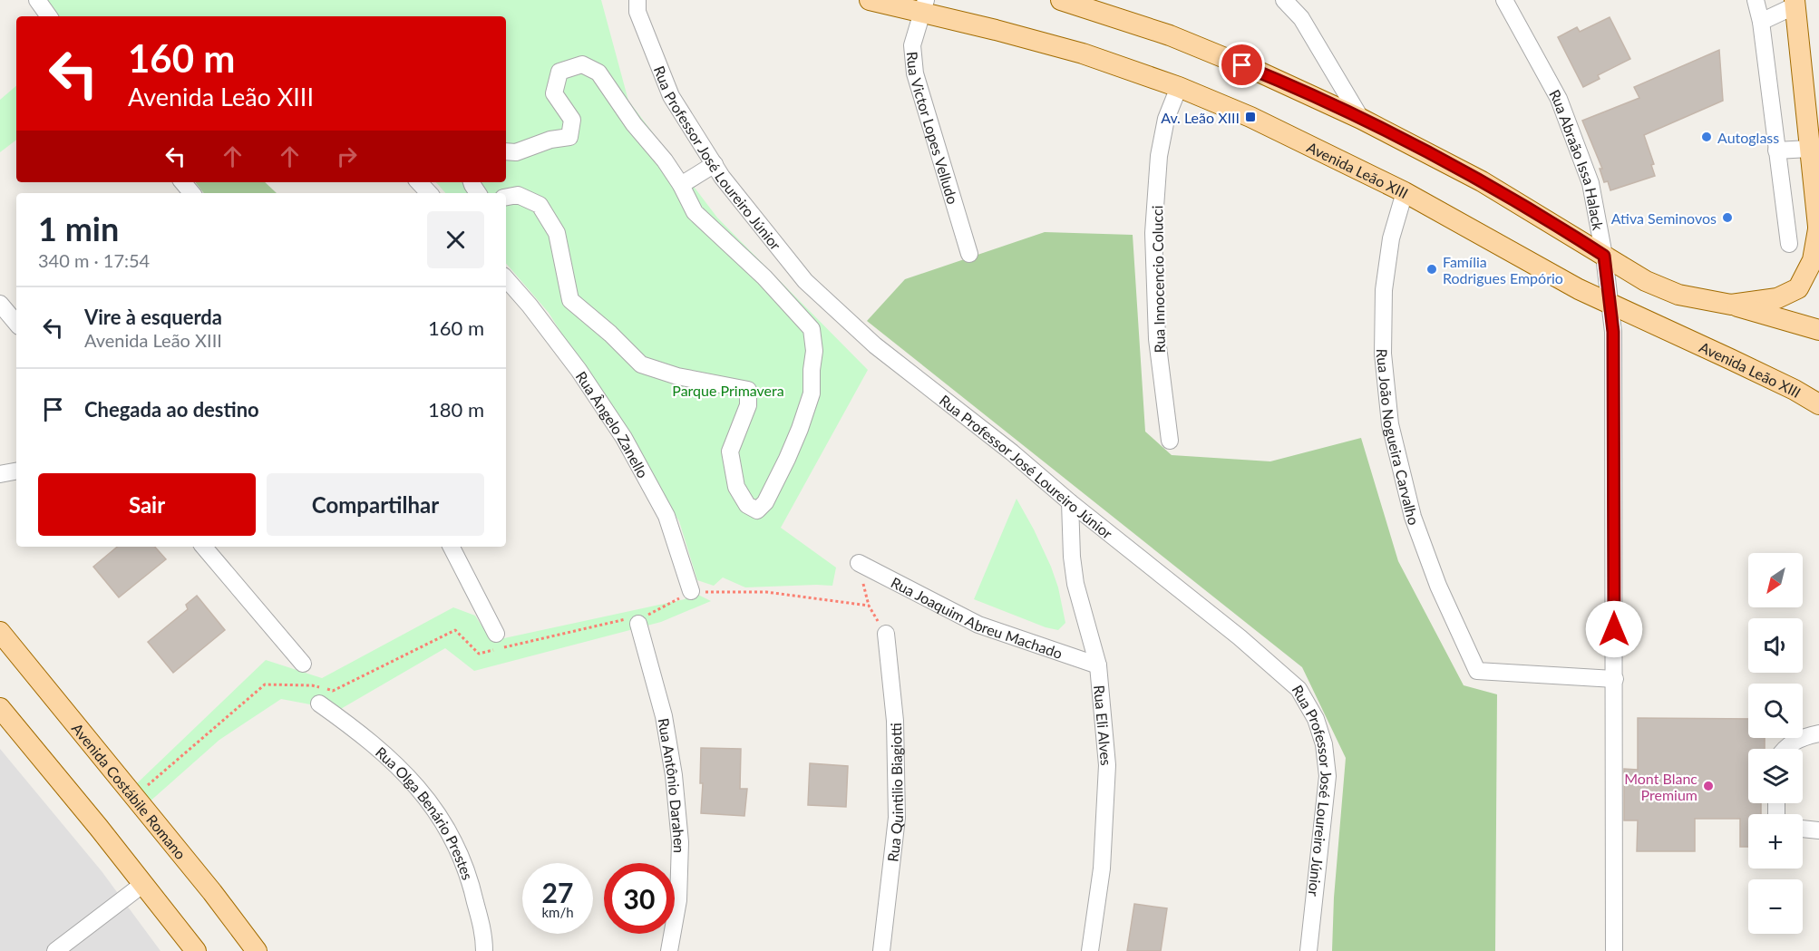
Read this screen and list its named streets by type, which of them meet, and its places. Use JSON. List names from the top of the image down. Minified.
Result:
{"streets":{"main road":["Avenida Leão XIII","Avenida Costábile Romano"],"street":["Rua Victor Lopes Velludo","Rua Professor José Loureiro Júnior","Rua Abraão Issa Halack","Rua Innocencio Colucci","Rua Ângelo Zanello","Rua João Nogueira Carvalho","Rua Joaquim Abreu Machado","Rua Eli Alves","Rua Antônio Darahen","Rua Quintilio Biagiotti","Rua Olga Benário Prestes"]},"crossings":[["Rua Victor Lopes Velludo","Avenida Leão XIII"],["Rua Professor José Loureiro Júnior","Rua Eli Alves"],["Rua Abraão Issa Halack","Avenida Leão XIII"],["Rua Abraão Issa Halack","Rua João Nogueira Carvalho"],["Avenida Leão XIII","Rua Innocencio Colucci"],["Avenida Leão XIII","Rua João Nogueira Carvalho"],["Rua Joaquim Abreu Machado","Rua Eli Alves"]],"parks":["Parque Primavera"],"places":{"transit":["Av. Leão XIII"],"other":["Autoglass","Ativa Seminovos","Família Rodrigues Empório","Mont Blanc Premium"]},"north":"bottom left","page":{"turn":["160 m","Avenida Leão XIII"],"heading":["1 min","340 m · 17:54"],"list":[{"name":"Vire à esquerda","note":"Avenida Leão XIII","value":"160 m"},{"name":"Chegada ao destino","value":"180 m"}],"buttons":["Sair","Compartilhar"],"map_buttons":["+","−"],"speed":"27 km/h","limit":"30"}}
